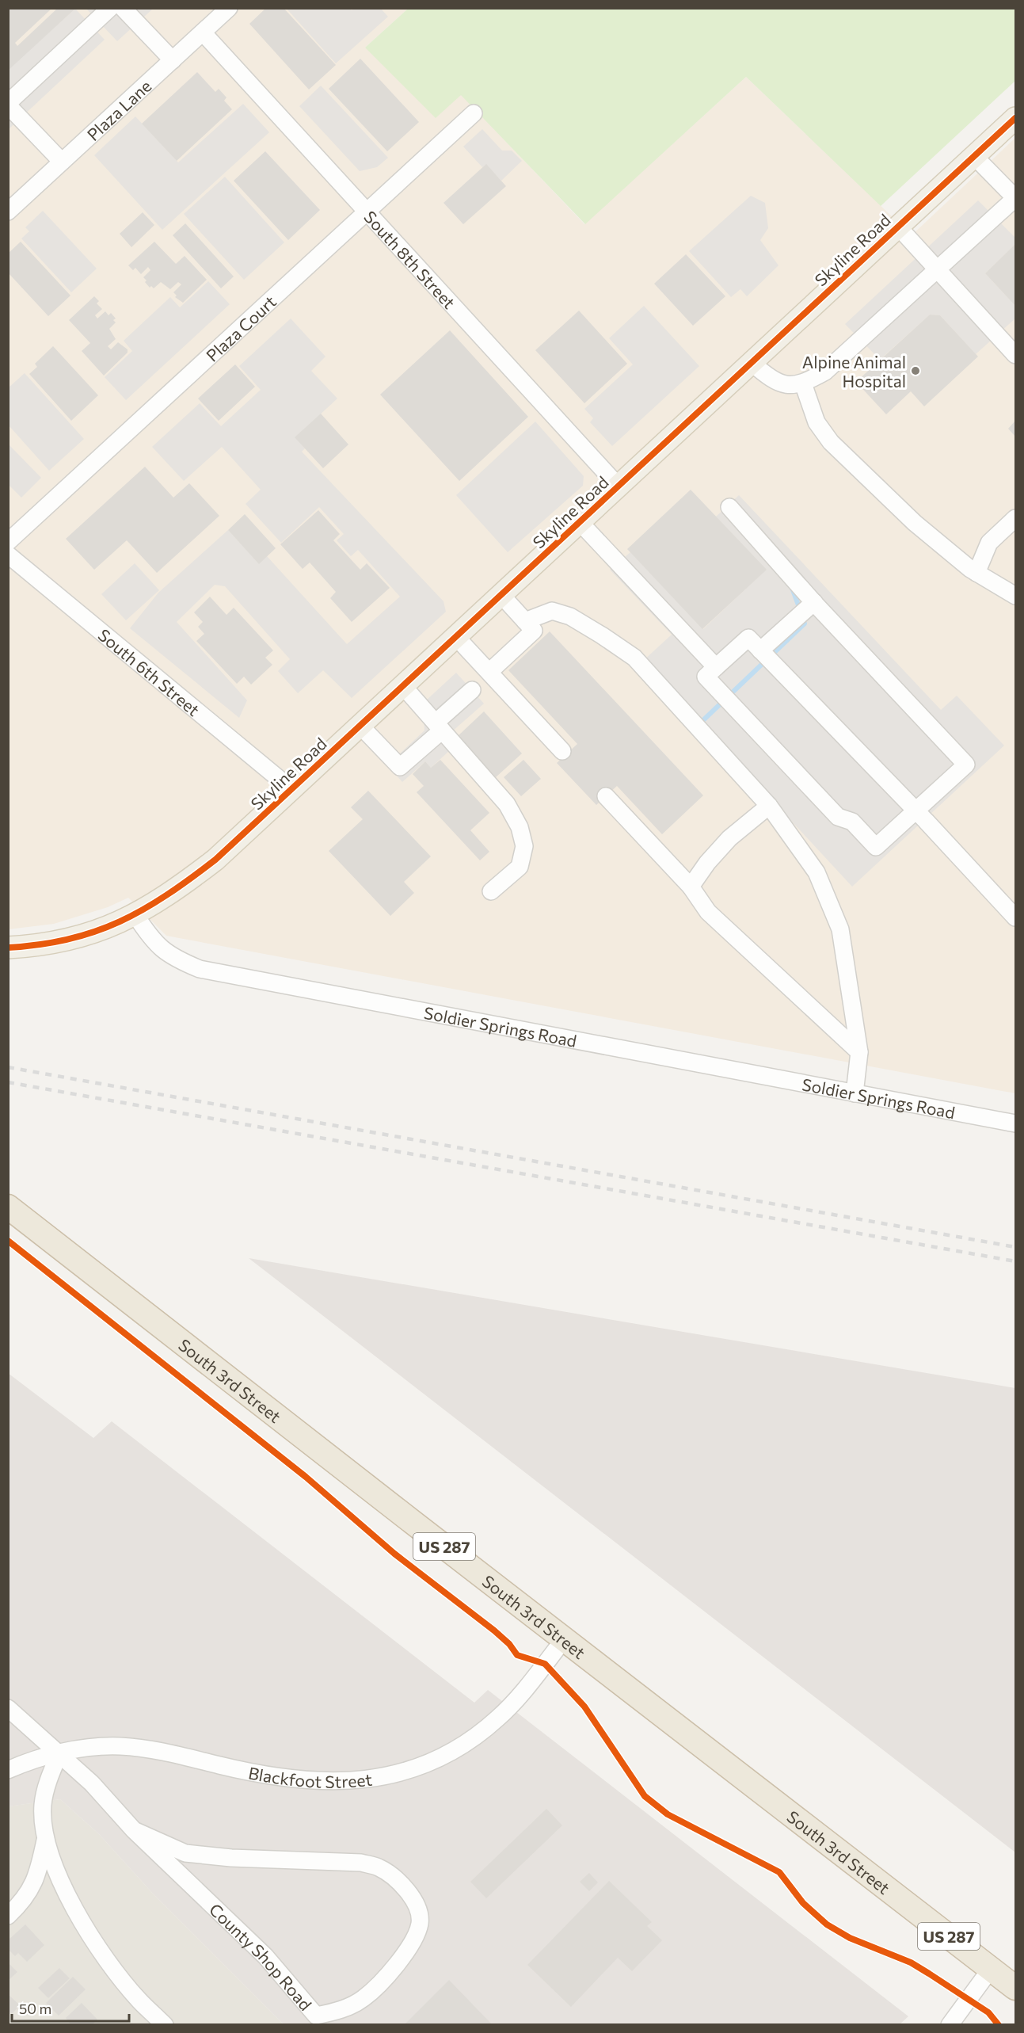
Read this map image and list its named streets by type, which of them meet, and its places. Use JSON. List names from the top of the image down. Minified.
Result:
{"streets":{"highway":["South 3rd Street","US 287"],"main road":["Skyline Road"],"street":["Plaza Lane","South 8th Street","Plaza Court","South 6th Street","Soldier Springs Road","Blackfoot Street","County Shop Road"]},"crossings":[["Plaza Lane","South 8th Street"],["Skyline Road","South 8th Street"],["Skyline Road","South 6th Street"],["Skyline Road","Soldier Springs Road"],["South 8th Street","Plaza Court"],["South 3rd Street","Blackfoot Street"],["Blackfoot Street","County Shop Road"]],"places":["Alpine Animal Hospital"],"scale_bar":"50 m"}
